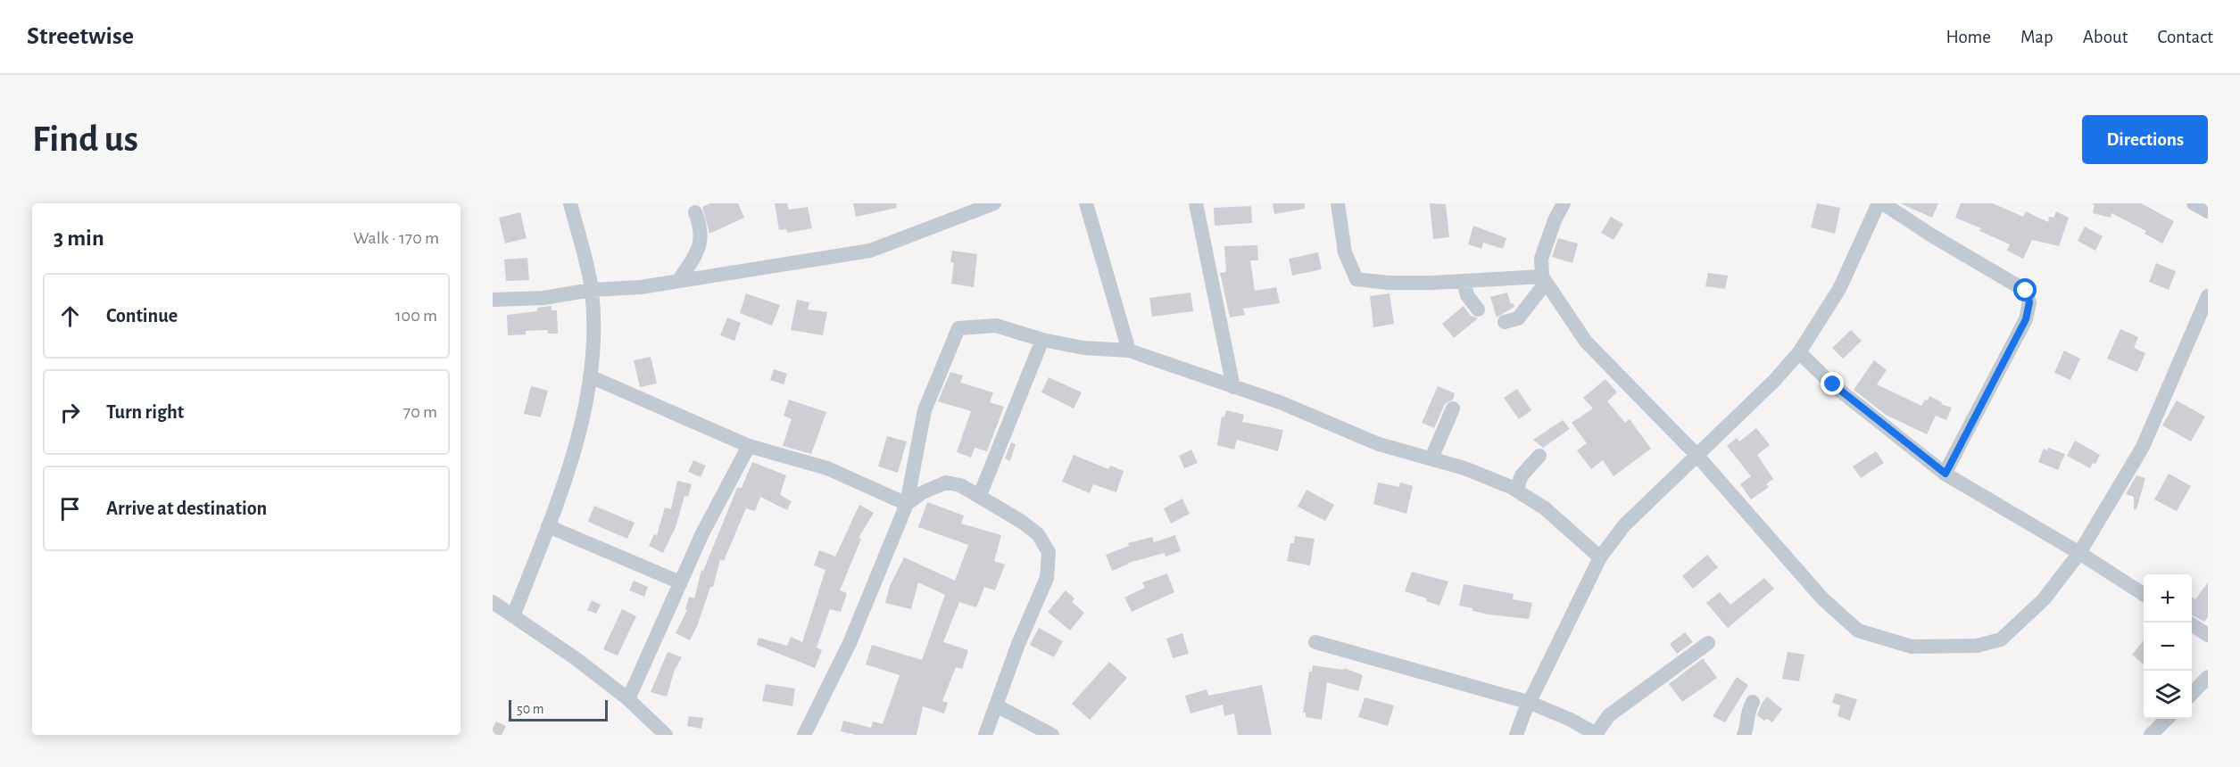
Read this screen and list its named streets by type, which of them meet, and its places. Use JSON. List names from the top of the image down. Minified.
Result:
{"scale_bar":"50 m","page":{"header":"Streetwise","nav":["Home","Map","About","Contact"],"buttons":"Directions","title":"Find us","heading":["3 min","Walk · 170 m"],"list":[["Continue","100 m"],["Turn right","70 m"],"Arrive at destination"],"map_buttons":["+","−"],"scale":"50 m"}}
